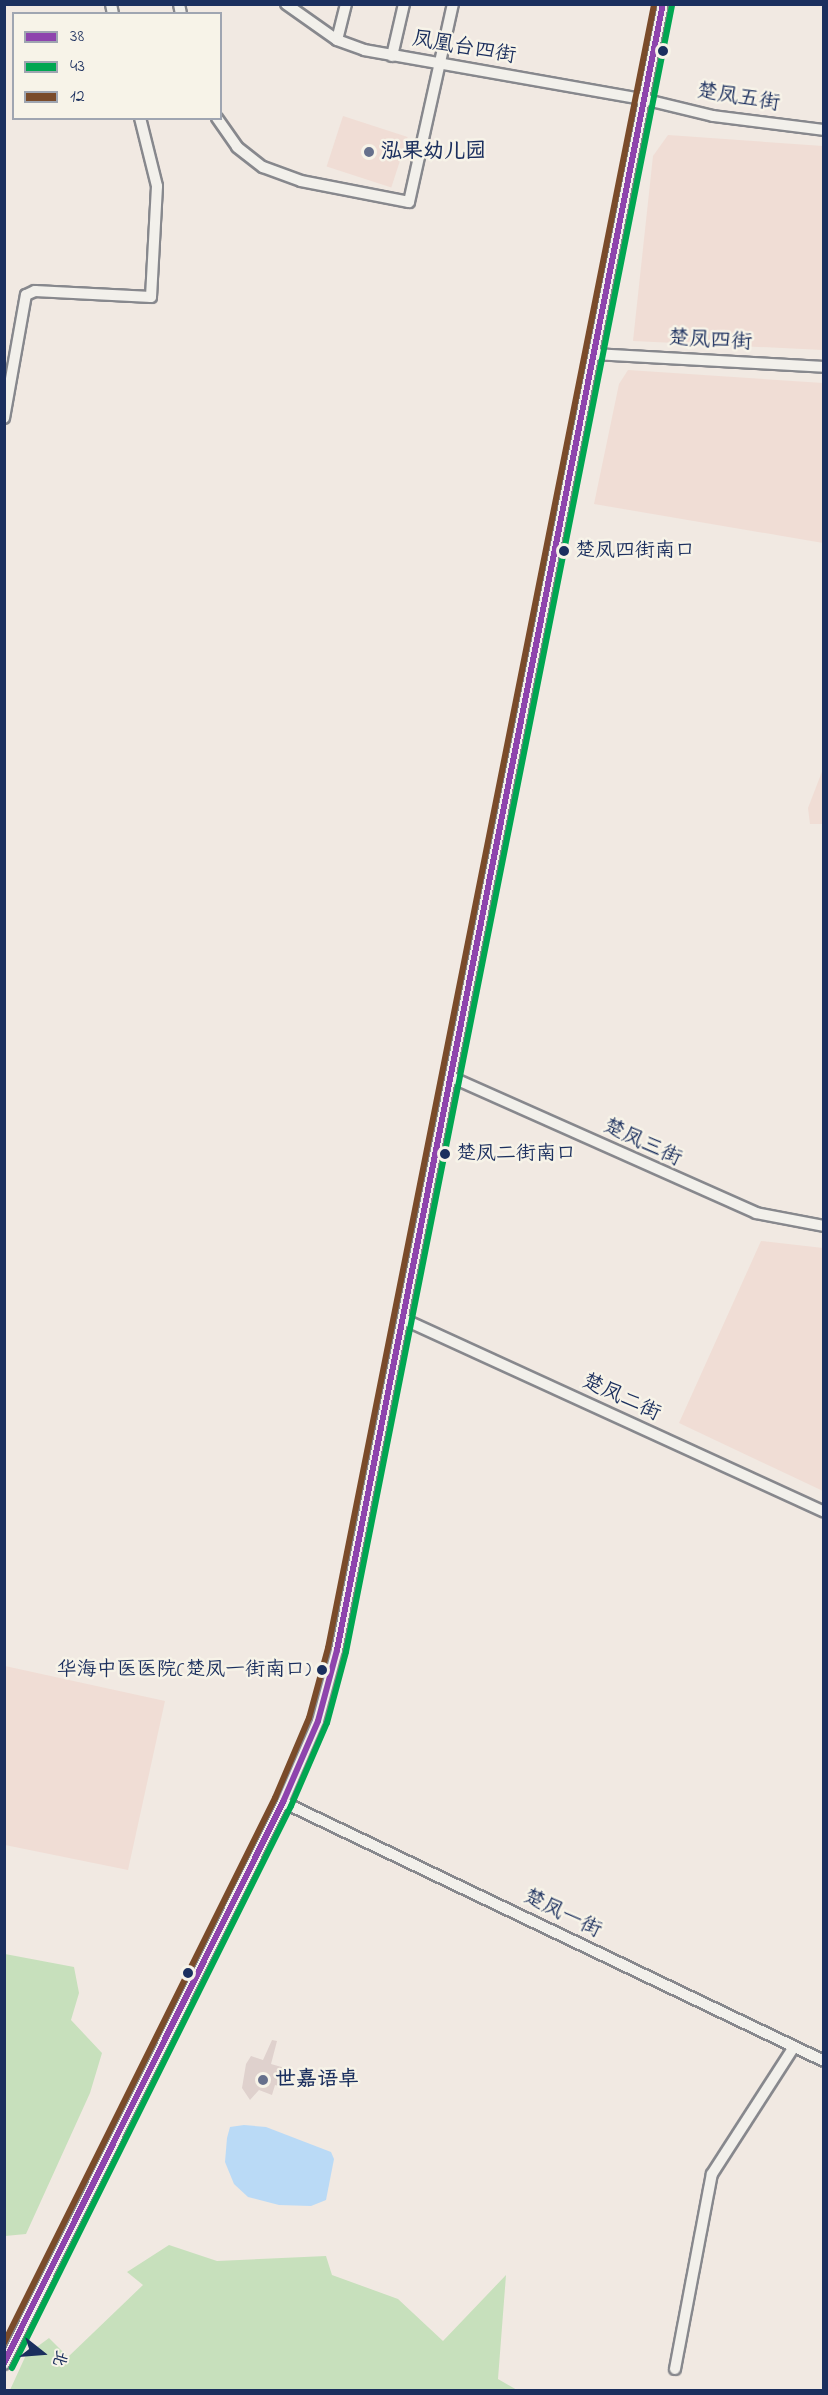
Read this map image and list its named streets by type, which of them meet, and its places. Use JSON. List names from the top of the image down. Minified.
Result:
{"streets":{"street":["凤凰台四街","楚凤五街","楚凤四街","楚凤三街","楚凤二街","楚凤一街"]},"crossings":[["凤凰台四街","楚凤五街"]],"places":["泓果幼儿园","楚凤四街南口","楚凤二街南口","华海中医医院(楚凤一街南口)","世嘉语卓"],"lines":["transit line 38","transit line 12","transit line 43"],"legend":["38","43","12"],"north":"right"}
